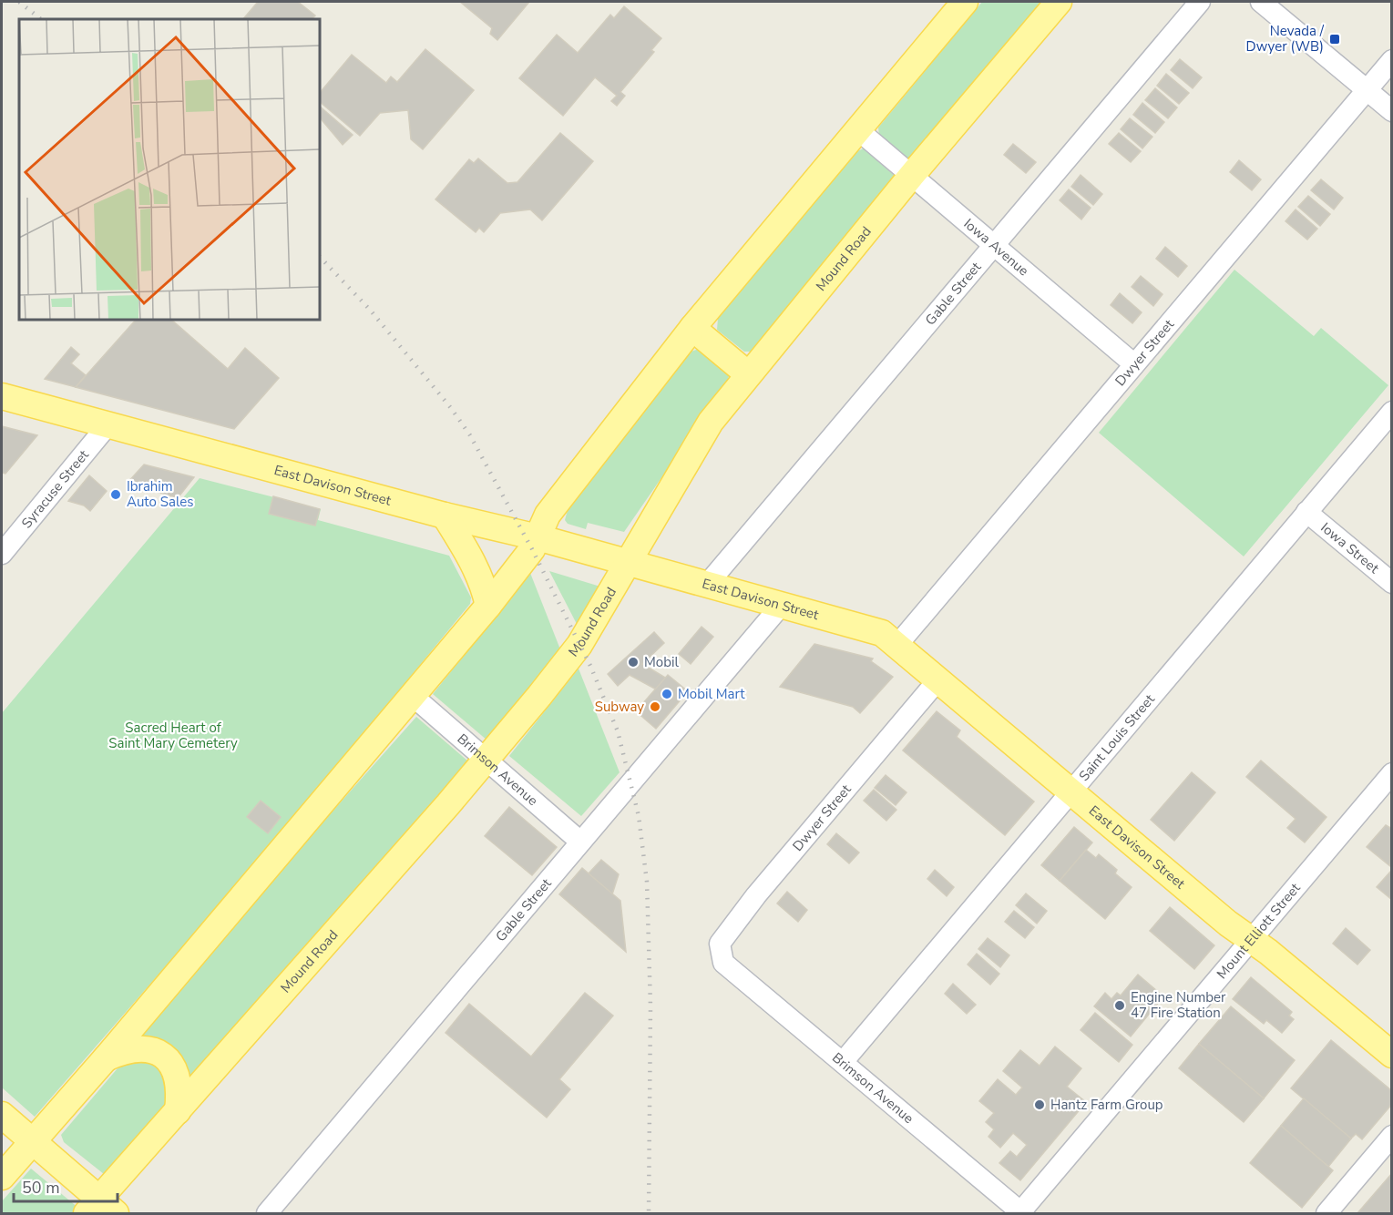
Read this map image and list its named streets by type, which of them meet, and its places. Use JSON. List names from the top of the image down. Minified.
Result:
{"streets":{"main road":["Mound Road","East Davison Street"],"street":["Iowa Avenue","Gable Street","Dwyer Street","Syracuse Street","Iowa Street","Saint Louis Street","Brimson Avenue","Mount Elliott Street"]},"crossings":[["Iowa Avenue","Mound Road"],["Iowa Avenue","Gable Street"],["Iowa Avenue","Dwyer Street"],["Mound Road","East Davison Street"],["Mound Road","Brimson Avenue"],["Gable Street","East Davison Street"],["Gable Street","Brimson Avenue"],["Dwyer Street","East Davison Street"],["Dwyer Street","Brimson Avenue"],["East Davison Street","Syracuse Street"],["East Davison Street","Saint Louis Street"],["East Davison Street","Mount Elliott Street"],["Iowa Street","Saint Louis Street"],["Saint Louis Street","Brimson Avenue"],["Brimson Avenue","Mount Elliott Street"]],"parks":["Sacred Heart of Saint Mary Cemetery"],"places":{"transit":["Nevada / Dwyer (WB)"],"other":["Ibrahim Auto Sales","Mobil","Mobil Mart","Subway","Engine Number 47 Fire Station","Hantz Farm Group"]},"scale_bar":"50 m"}
